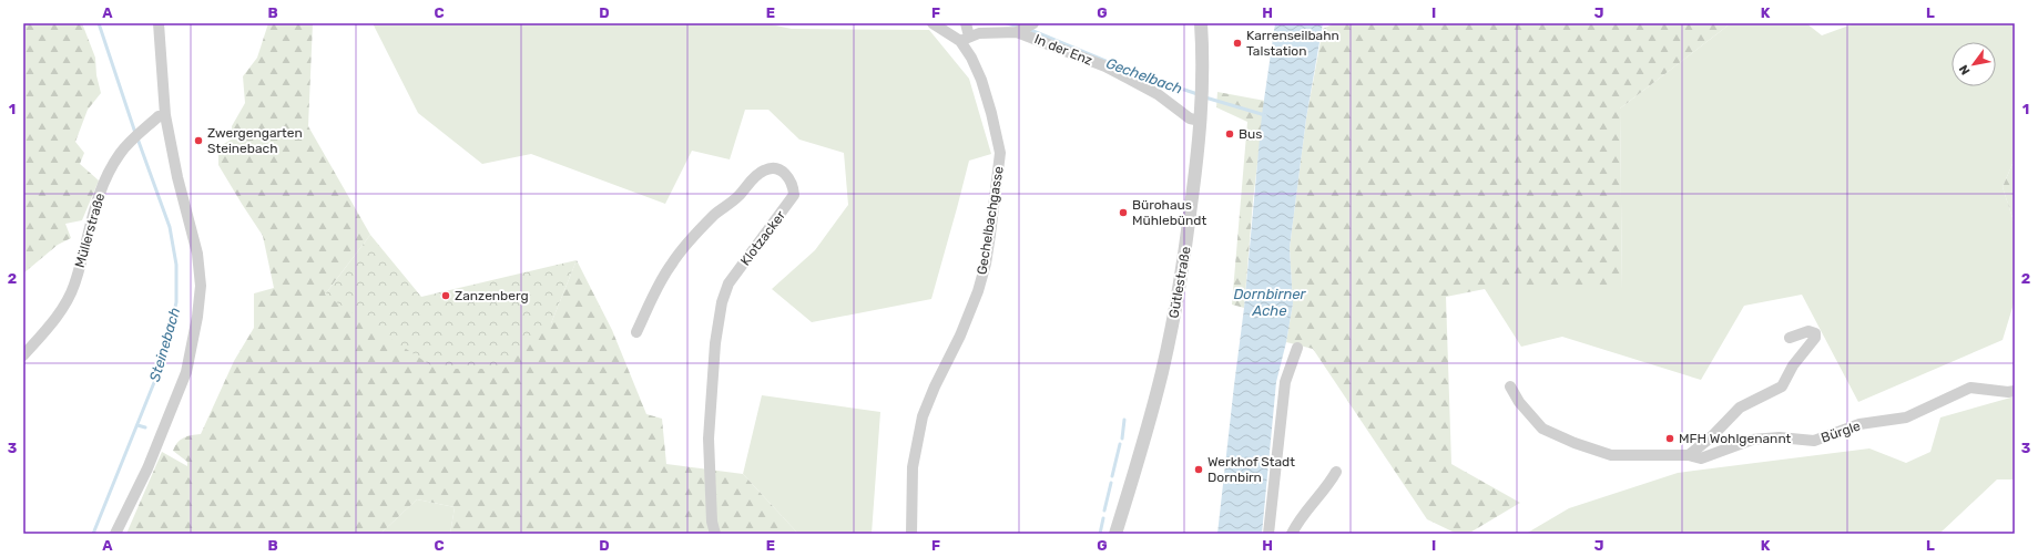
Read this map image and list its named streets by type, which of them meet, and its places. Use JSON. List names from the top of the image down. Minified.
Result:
{"streets":{"street":["In der Enz","Gechelbachgasse","Müllerstraße","Klotzacker","Gütlestraße","Bürgle"]},"crossings":[["In der Enz","Gechelbachgasse"],["In der Enz","Gütlestraße"]],"water":["Gechelbach","Dornbirner Ache","Steinebach"],"places":["Karrenseilbahn Talstation","Bus","Zwergengarten Steinebach","Bürohaus Mühlebündt","Zanzenberg","MFH Wohlgenannt","Werkhof Stadt Dornbirn"],"north":"bottom left","grid":{"columns":["A","B","C","D","E","F","G","H","I","J","K","L"],"rows":["1","2","3"]}}
